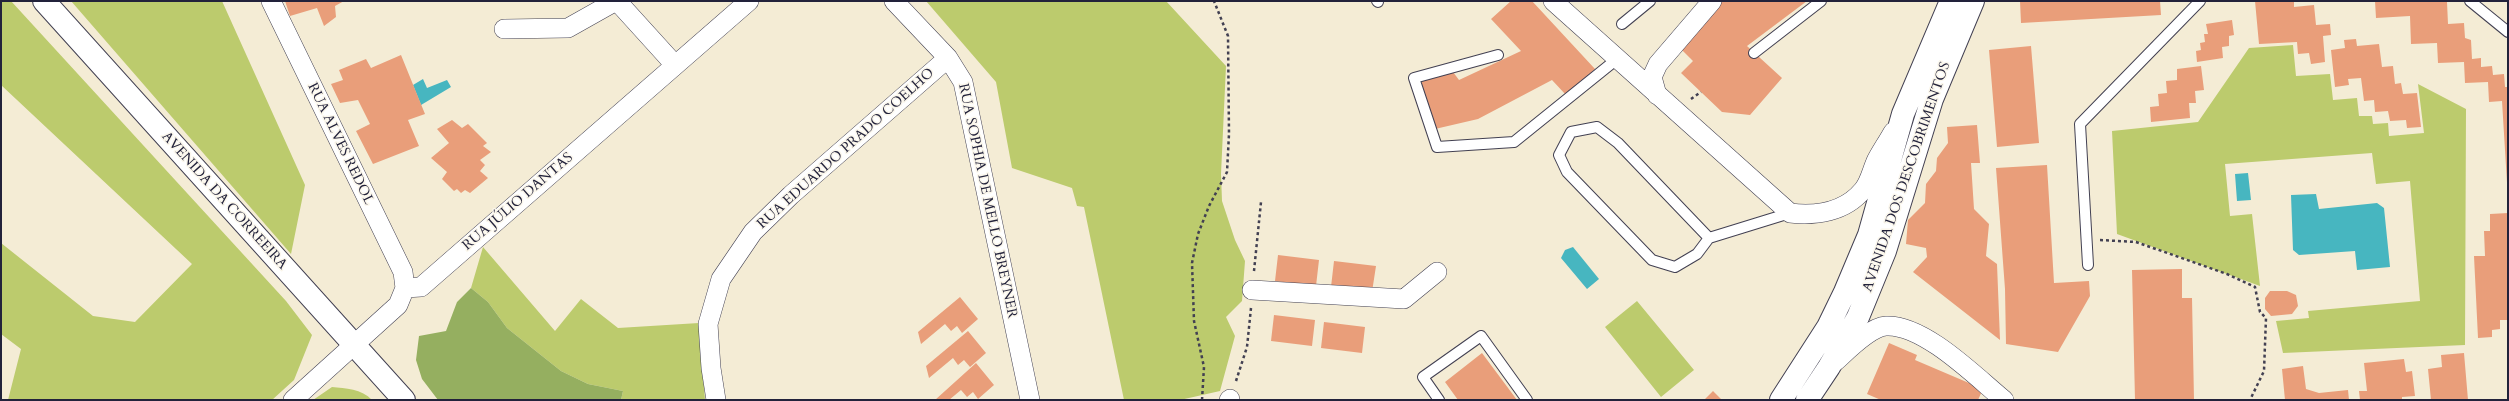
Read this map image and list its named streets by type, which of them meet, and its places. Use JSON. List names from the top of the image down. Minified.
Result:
{"streets":{"main road":["AVENIDA DOS DESCOBRIMENTOS","AVENIDA DA CORREEIRA"],"street":["RUA ALVES REDOL","RUA EDUARDO PRADO COELHO","RUA SOPHIA DE MELLO BREYNER","RUA JÚLIO DANTAS"]},"crossings":[["RUA ALVES REDOL","RUA JÚLIO DANTAS"],["RUA EDUARDO PRADO COELHO","RUA SOPHIA DE MELLO BREYNER"]]}
